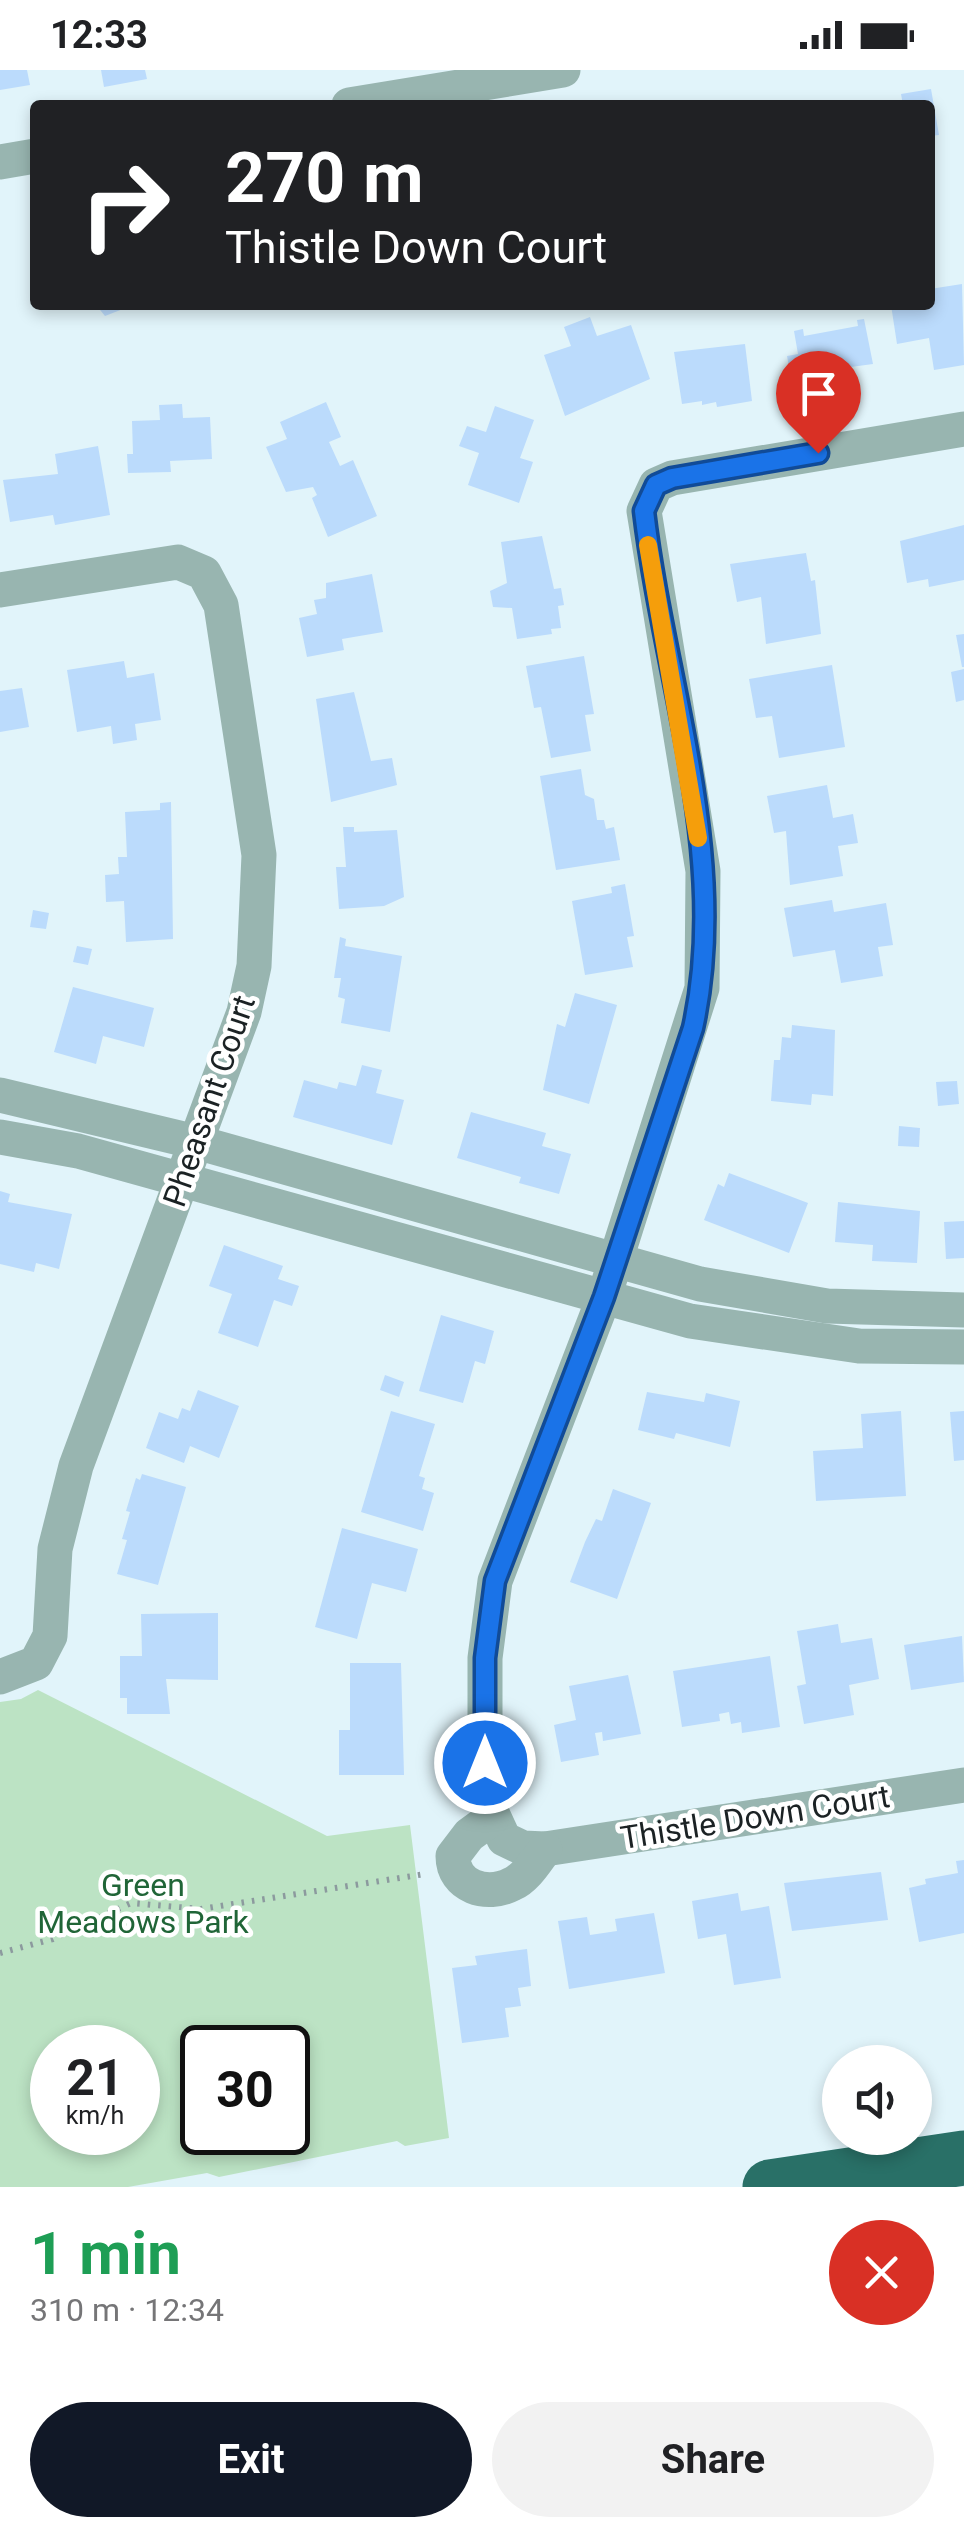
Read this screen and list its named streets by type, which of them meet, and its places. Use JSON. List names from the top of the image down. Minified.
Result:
{"streets":{"street":["Pheasant Court","Thistle Down Court"]},"parks":["Green Meadows Park"],"page":{"status":"12:33","turn":["270 m","Thistle Down Court"],"speed":"21 km/h","limit":"30","heading":["1 min","310 m · 12:34"],"buttons":["Exit","Share"]}}
